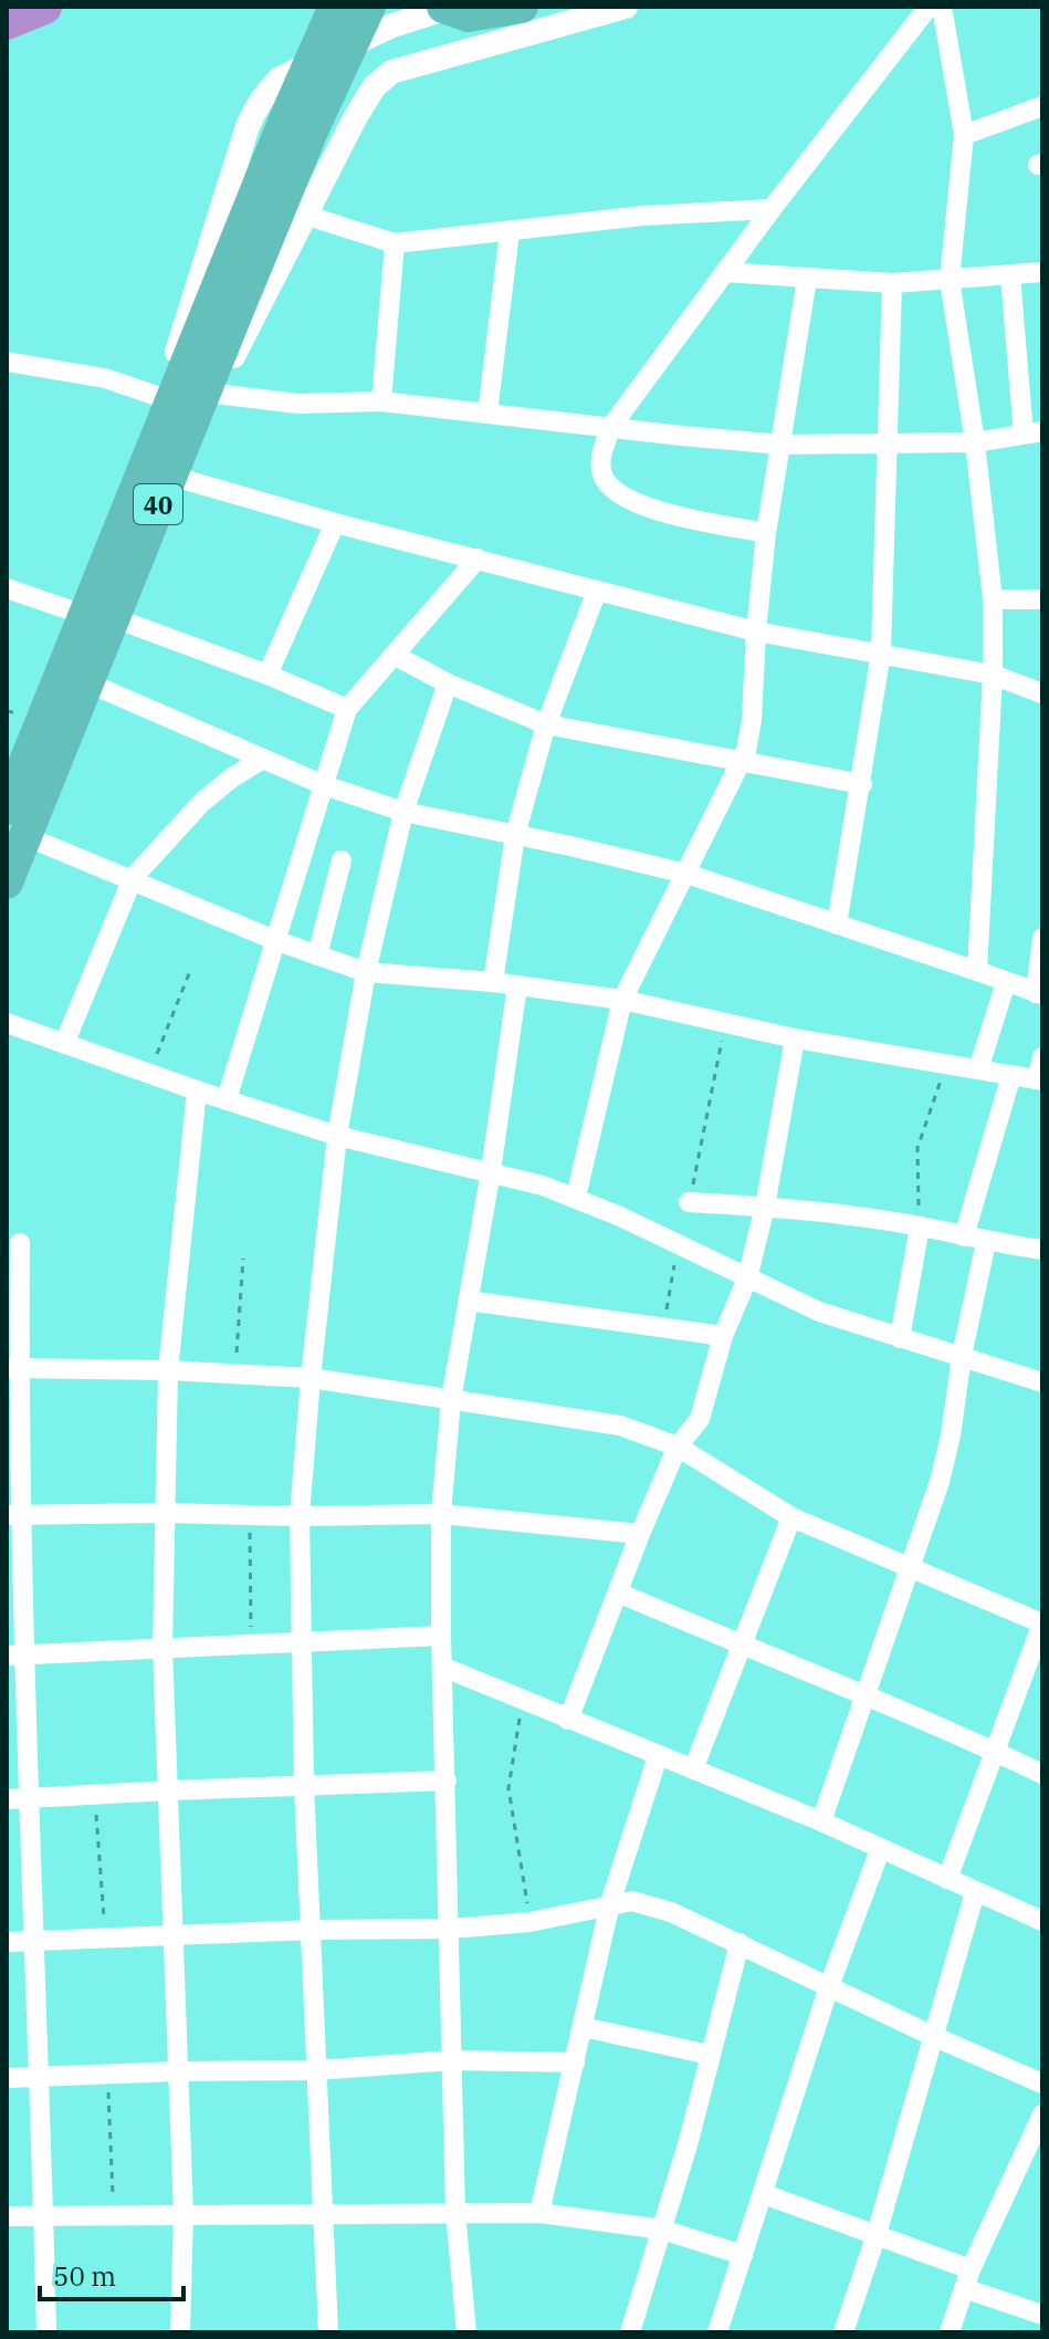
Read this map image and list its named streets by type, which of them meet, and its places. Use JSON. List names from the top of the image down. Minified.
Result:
{"streets":{"highway":["40"]},"scale_bar":"50 m"}
